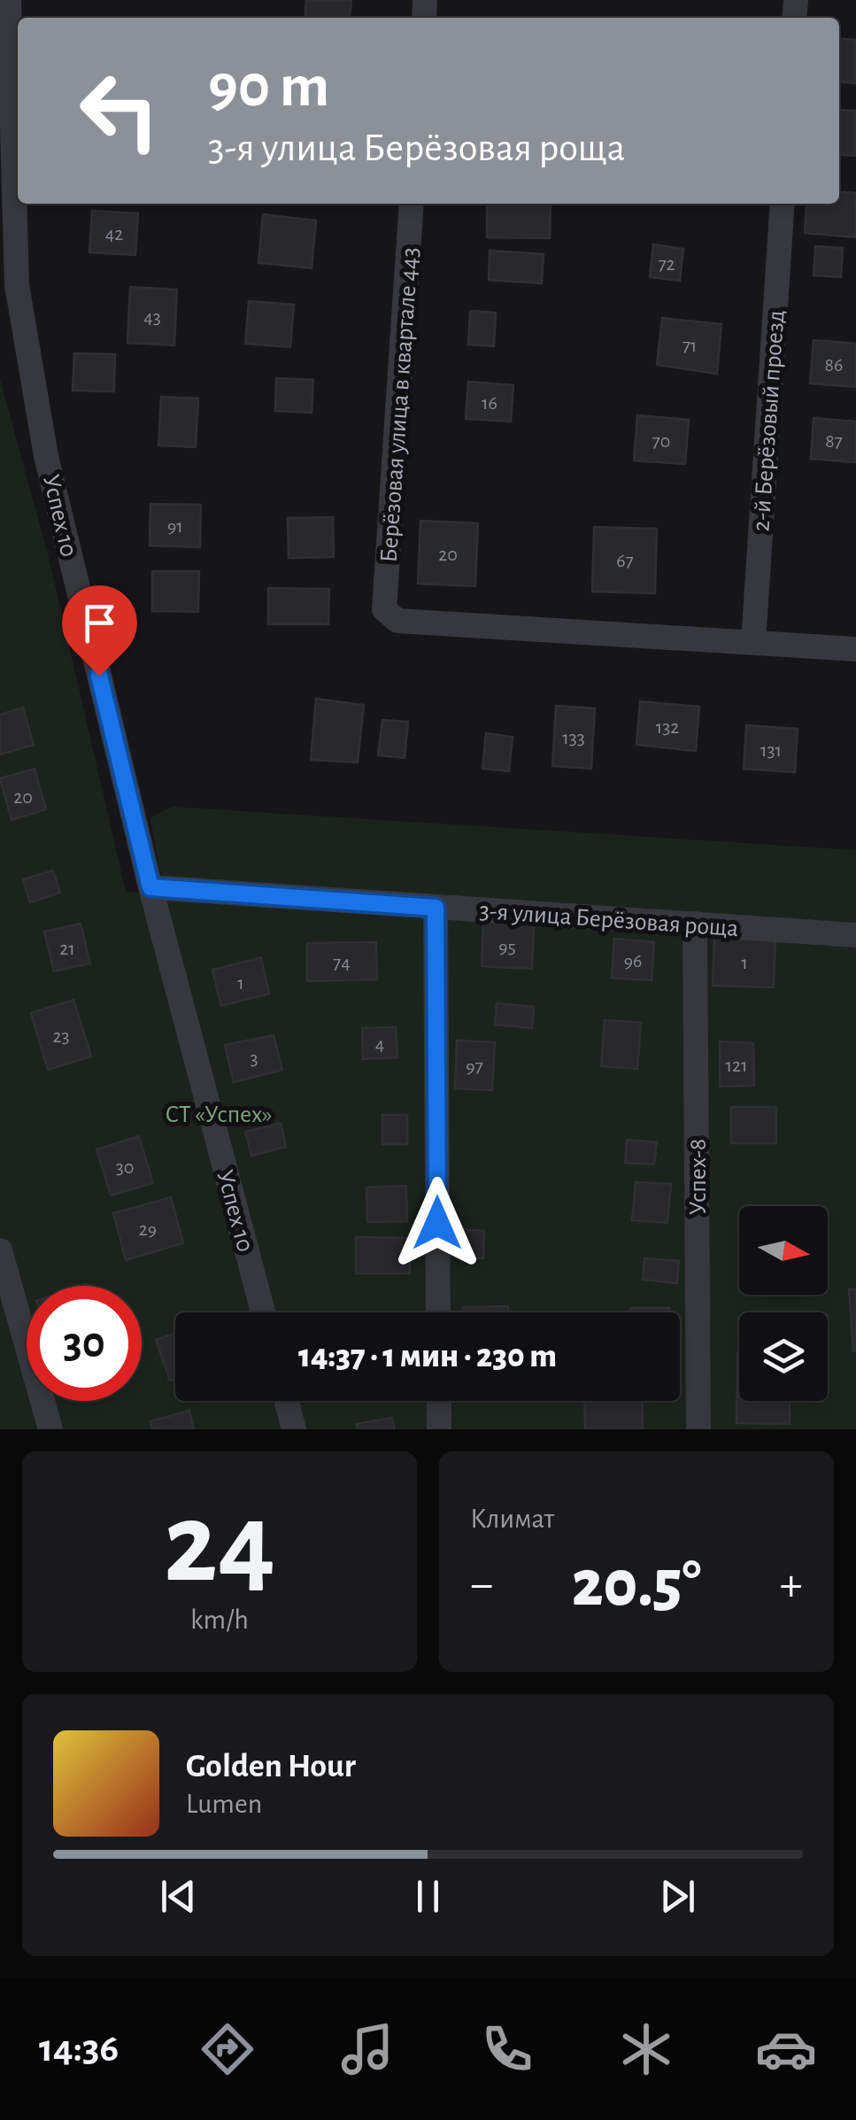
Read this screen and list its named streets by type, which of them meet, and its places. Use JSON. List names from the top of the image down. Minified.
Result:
{"streets":{"street":["Берёзовая улица в квартале 443","2-й Берёзовый проезд","Успех 10","3-я улица Берёзовая роща","Успех-8"]},"crossings":[["Берёзовая улица в квартале 443","2-й Берёзовый проезд"],["Успех 10","3-я улица Берёзовая роща"],["3-я улица Берёзовая роща","Успех-8"]],"parks":["СТ «Успех»"],"house_numbers":["42","72","43","71","86","16","70","87","91","20","67","132","133","131","20","95","21","96","74","1","1","23","4","3","121","97","30","29"],"north":"right","page":{"turn":["90 m","3-я улица Берёзовая роща"],"limit":"30","trip":"14:37 · 1 мин · 230 m","tile":[["24","km/h"],"Климат"],"heat":["−","20.5°","+"],"song":["Golden Hour","Lumen"],"tabs":"14:36"}}
